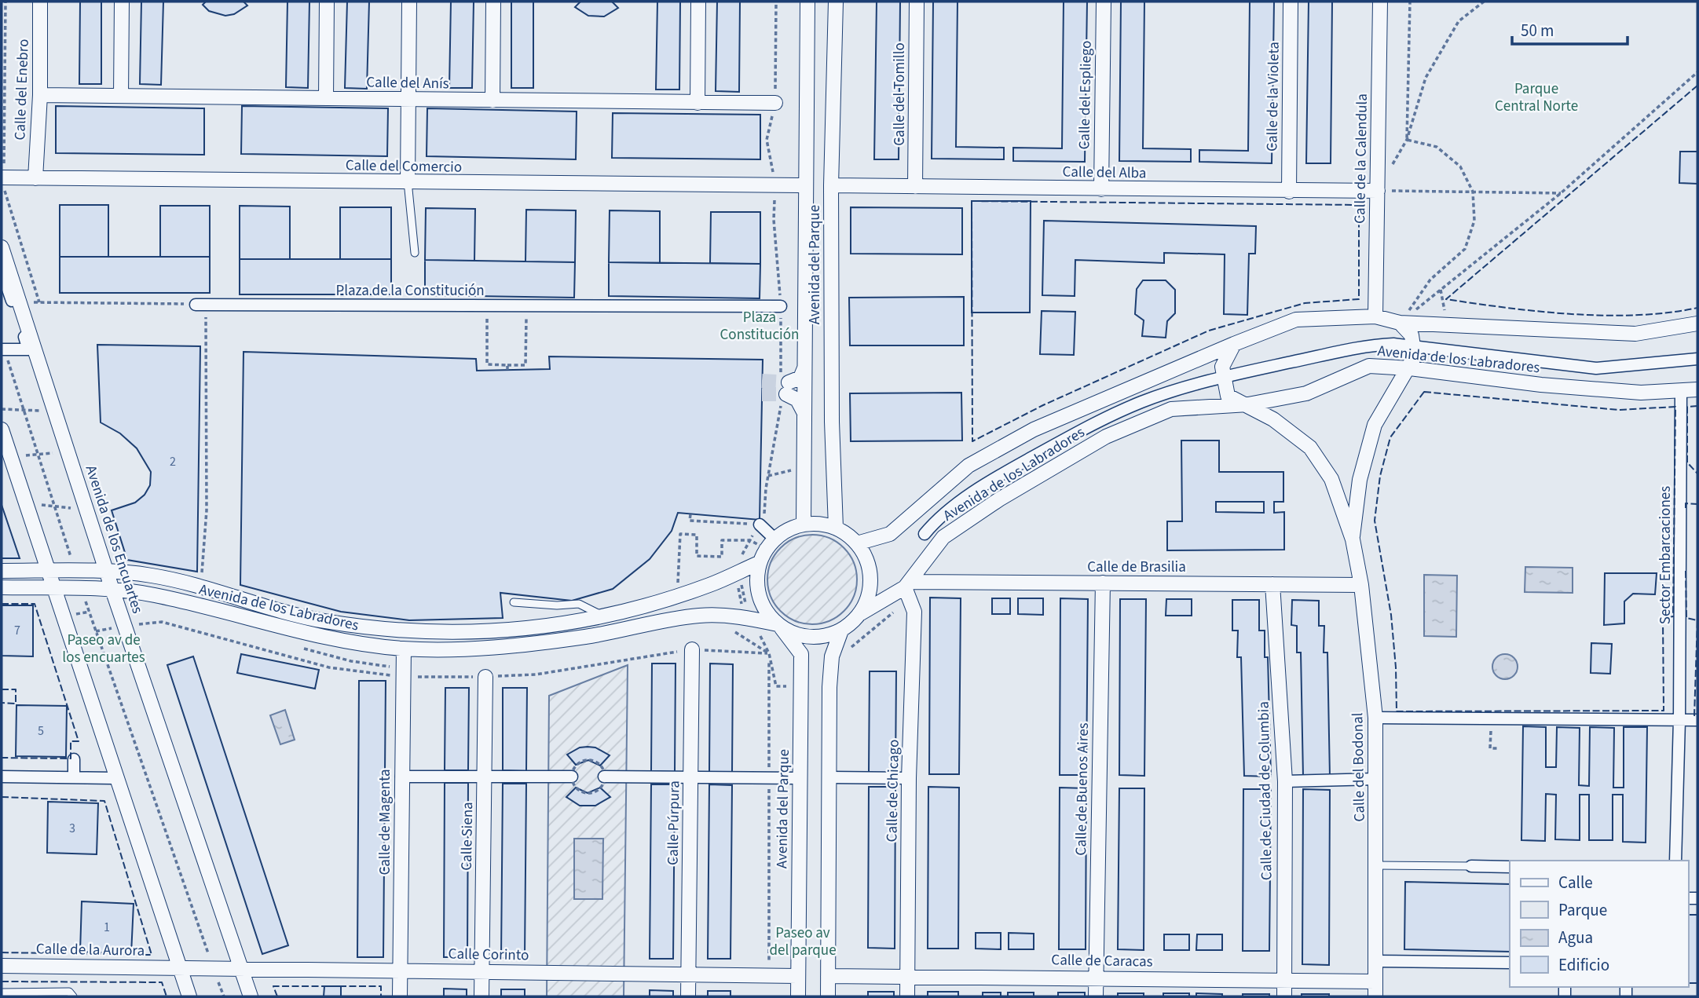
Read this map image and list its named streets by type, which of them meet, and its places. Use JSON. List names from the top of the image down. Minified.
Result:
{"streets":{"street":["Calle del Anís","Calle del Enebro","Calle del Tomillo","Calle del Espliego","Calle de la Violeta","Calle de la Calendula","Calle del Comercio","Calle del Alba","Avenida del Parque","Plaza de la Constitución","Avenida de los Labradores","Avenida de los Encuartes","Sector Embarcaciones","Calle de Brasilia","Calle del Bodonal","Calle de Buenos Aires","Calle de Chicago","Calle de Ciudad de Columbia","Calle de Magenta","Calle Púrpura","Calle Siena","Calle de la Aurora","Calle Corinto","Calle de Caracas"]},"crossings":[["Calle del Anís","Calle del Enebro"],["Calle del Enebro","Calle del Comercio"],["Calle del Tomillo","Calle del Alba"],["Calle del Espliego","Calle del Alba"],["Calle de la Violeta","Calle del Alba"],["Calle de la Calendula","Calle del Alba"],["Calle de la Calendula","Avenida de los Labradores"],["Calle del Comercio","Avenida del Parque"],["Calle del Alba","Avenida del Parque"],["Avenida del Parque","Avenida de los Labradores"],["Avenida del Parque","Calle Corinto"],["Avenida de los Labradores","Avenida de los Encuartes"],["Avenida de los Labradores","Sector Embarcaciones"],["Avenida de los Labradores","Calle de Brasilia"],["Avenida de los Labradores","Calle del Bodonal"],["Avenida de los Labradores","Calle de Chicago"],["Avenida de los Labradores","Calle de Magenta"],["Avenida de los Encuartes","Calle Corinto"],["Calle de Brasilia","Calle del Bodonal"],["Calle de Brasilia","Calle de Buenos Aires"],["Calle de Brasilia","Calle de Chicago"],["Calle de Brasilia","Calle de Ciudad de Columbia"],["Calle del Bodonal","Calle de Caracas"],["Calle de Buenos Aires","Calle de Caracas"],["Calle de Chicago","Calle de Caracas"],["Calle de Ciudad de Columbia","Calle de Caracas"],["Calle de Magenta","Calle Corinto"],["Calle Púrpura","Calle Corinto"],["Calle Siena","Calle Corinto"],["Calle de la Aurora","Calle Corinto"]],"parks":["Parque Central Norte","Plaza Constitución","Paseo av de los encuartes","Paseo av del parque"],"house_numbers":["2","7","5","3","1"],"legend":["Calle","Parque","Agua","Edificio"],"scale_bar":"50 m"}
